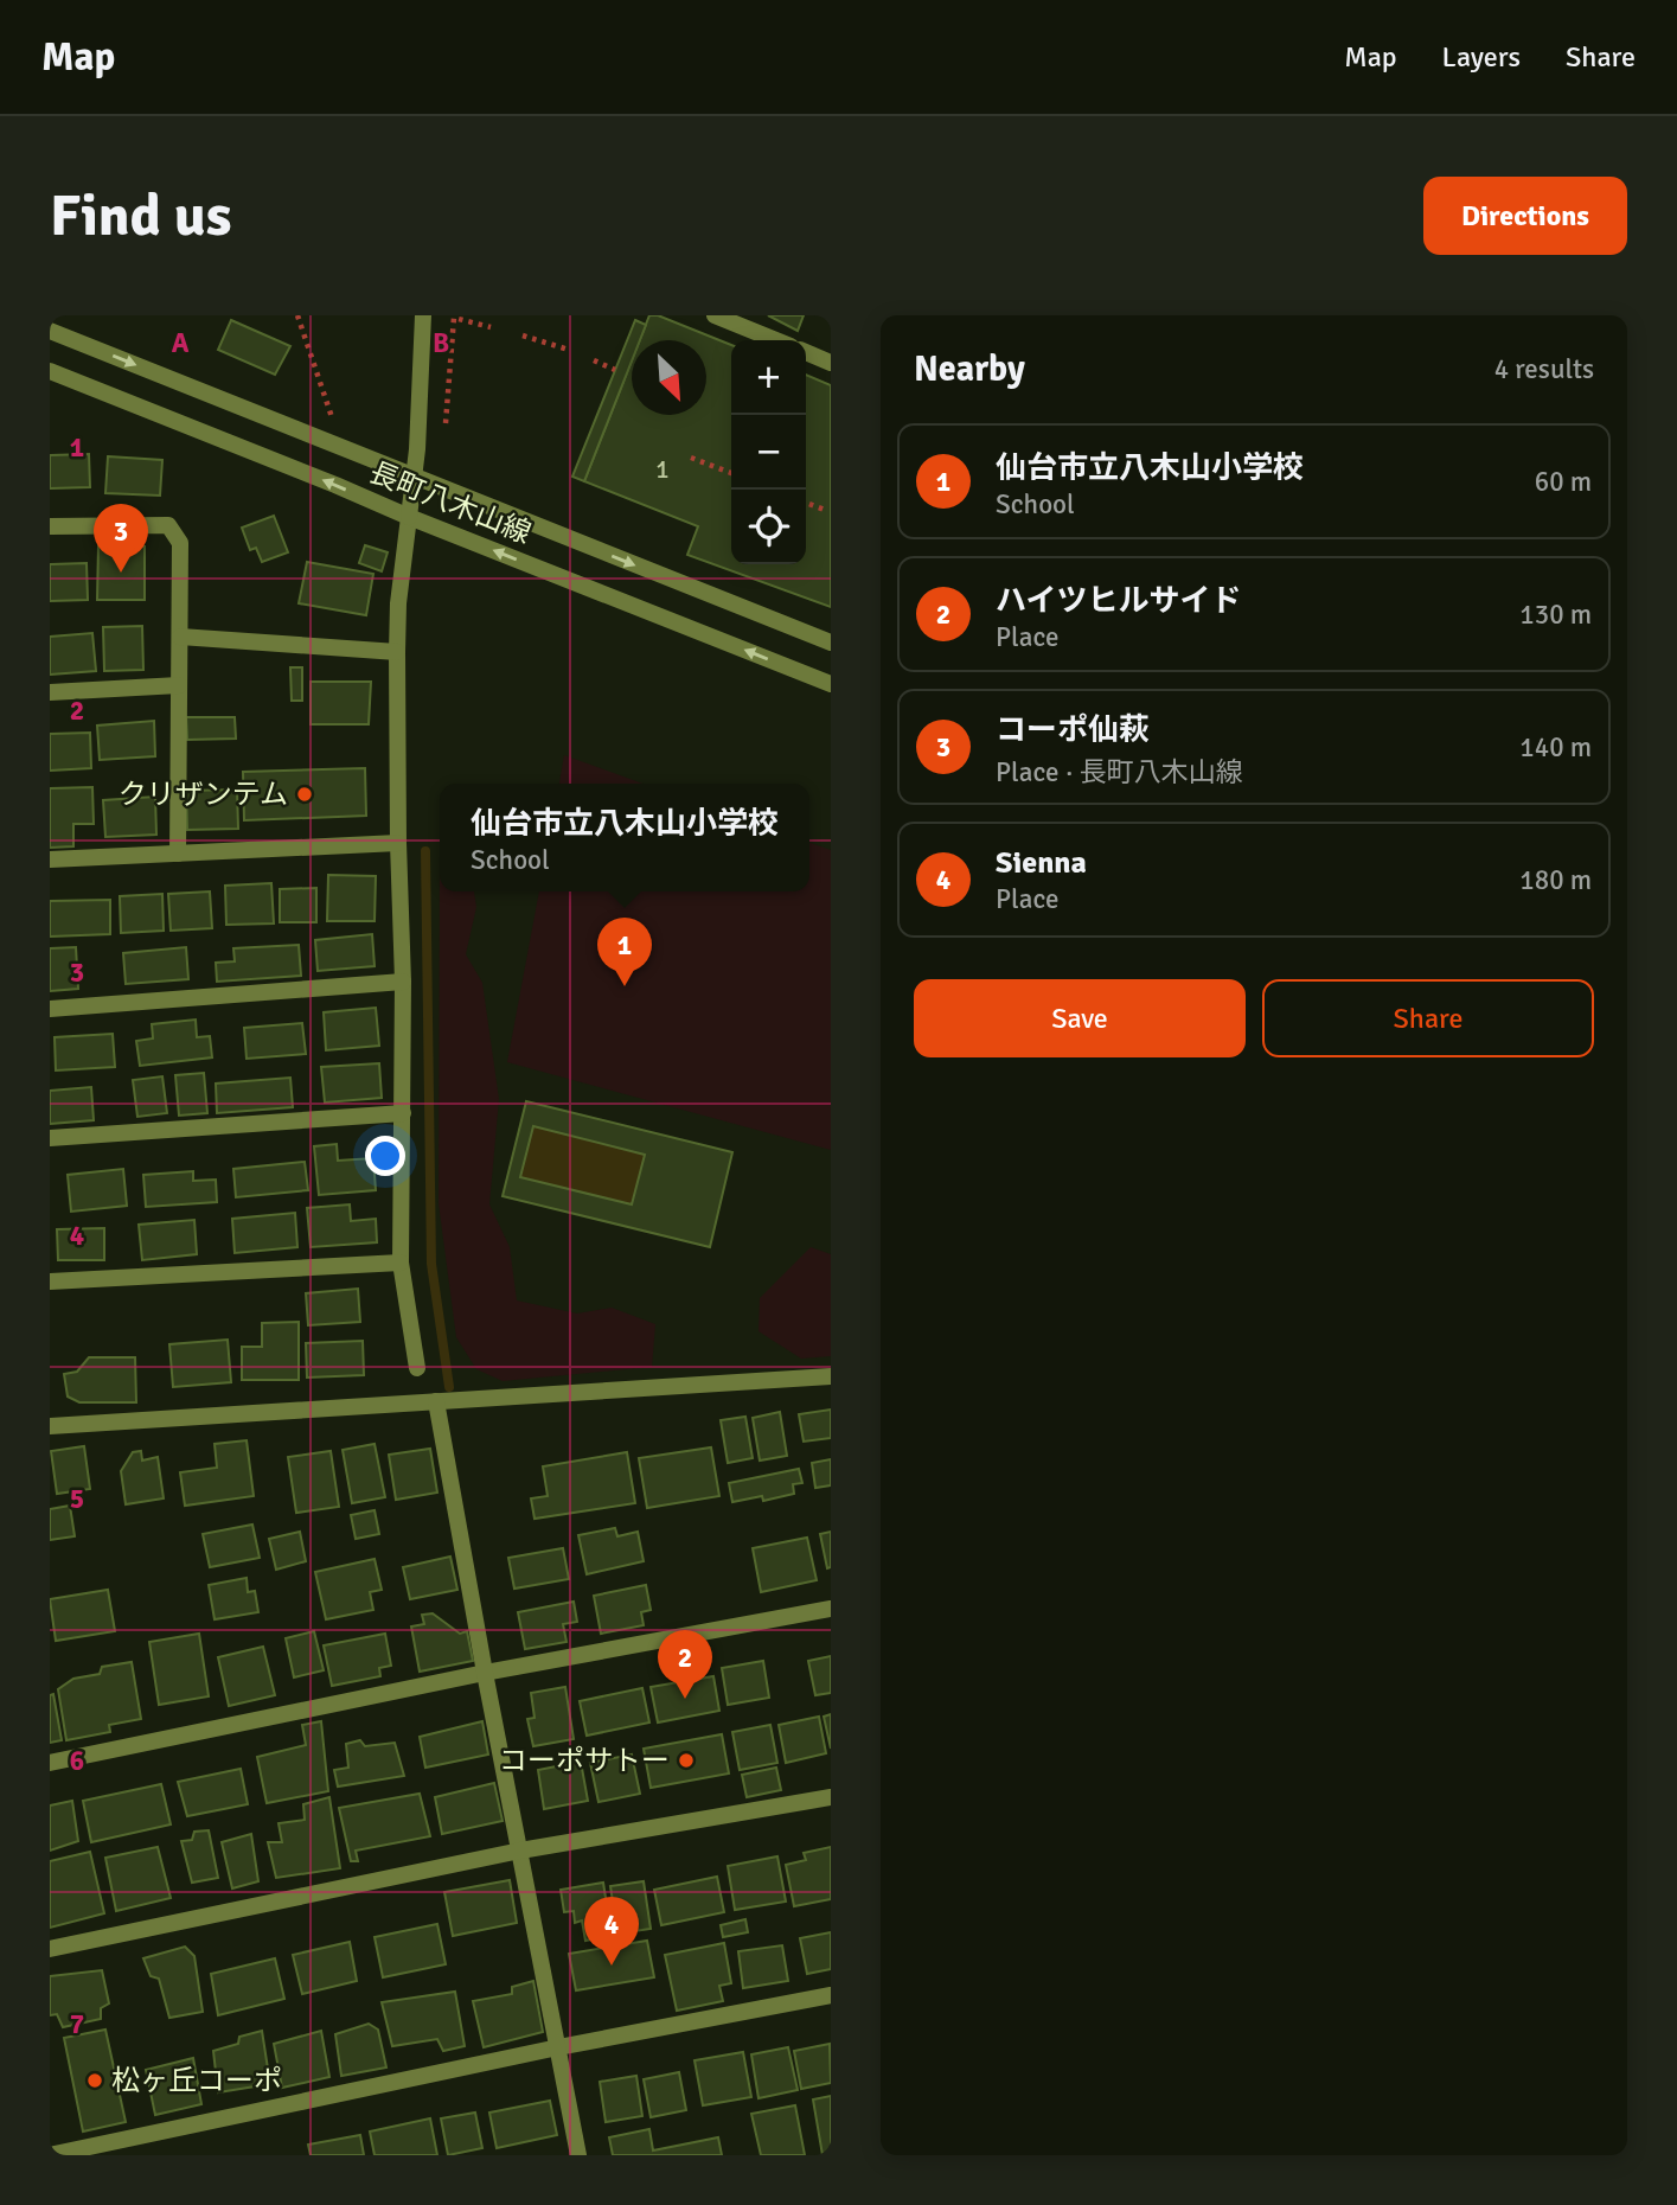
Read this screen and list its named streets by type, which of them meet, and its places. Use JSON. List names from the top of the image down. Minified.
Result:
{"streets":{"street":["長町八木山線"]},"places":["クリザンテム","コーポサトー","松ヶ丘コーポ"],"house_numbers":["1"],"north":"bottom right","page":{"header":"Map","nav":["Map","Layers","Share"],"buttons":["Directions",["Save","Share"]],"title":"Find us","heading":["Nearby","4 results"],"map_buttons":["+","−"],"list":[{"mark":"1","name":"仙台市立八木山小学校","note":"School","value":"60 m"},{"mark":"2","name":"ハイツヒルサイド","note":"Place","value":"130 m"},{"mark":"3","name":"コーポ仙萩","note":"Place · 長町八木山線","value":"140 m"},{"mark":"4","name":"Sienna","note":"Place","value":"180 m"}],"pins":["3","1","2","4"],"popup":["仙台市立八木山小学校","School"]},"grid":{"columns":["A","B"],"rows":["1","2","3","4","5","6","7"]}}
